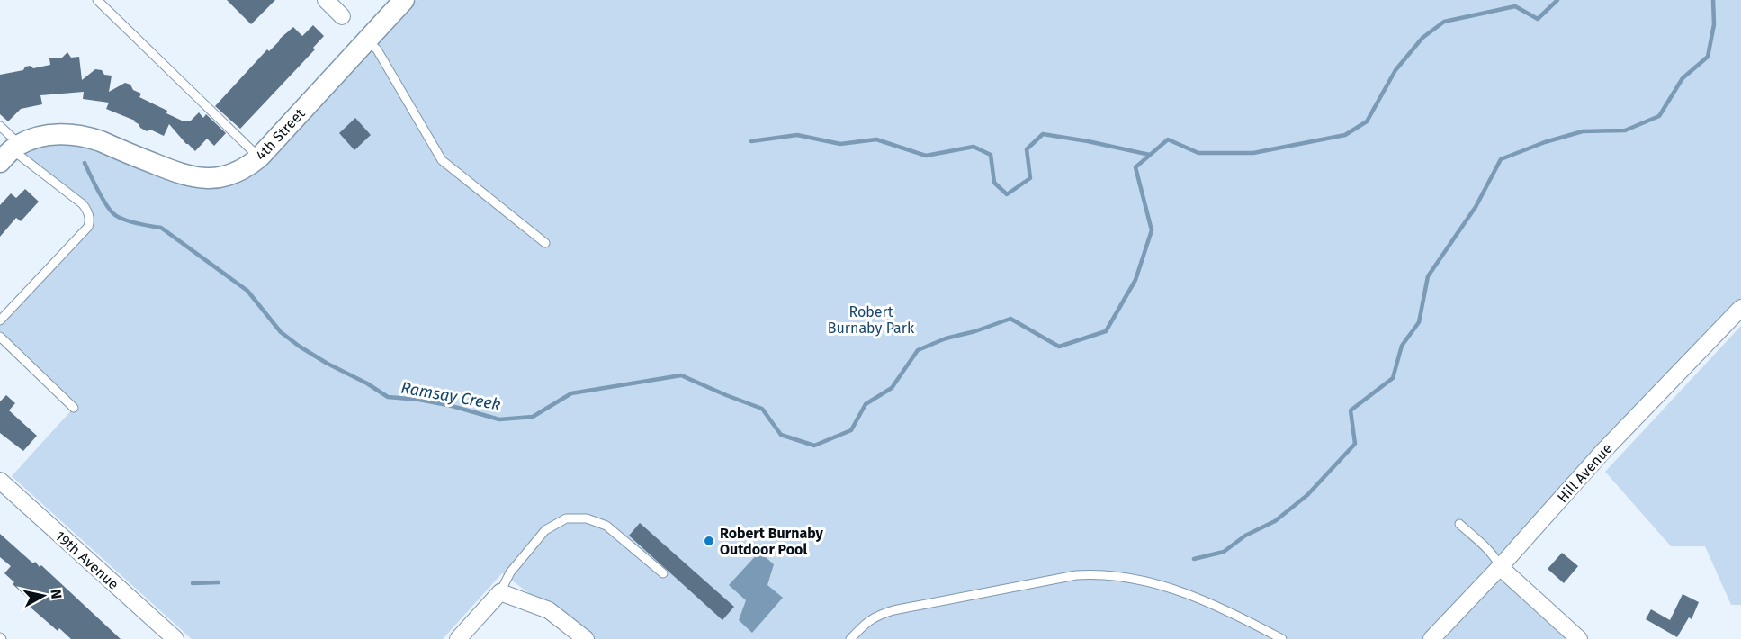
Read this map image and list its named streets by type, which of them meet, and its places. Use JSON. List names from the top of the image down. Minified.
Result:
{"streets":{"street":["4th Street","Hill Avenue","19th Avenue"]},"water":["Ramsay Creek"],"parks":["Robert Burnaby Park"],"places":["Robert Burnaby Outdoor Pool"],"north":"right"}
